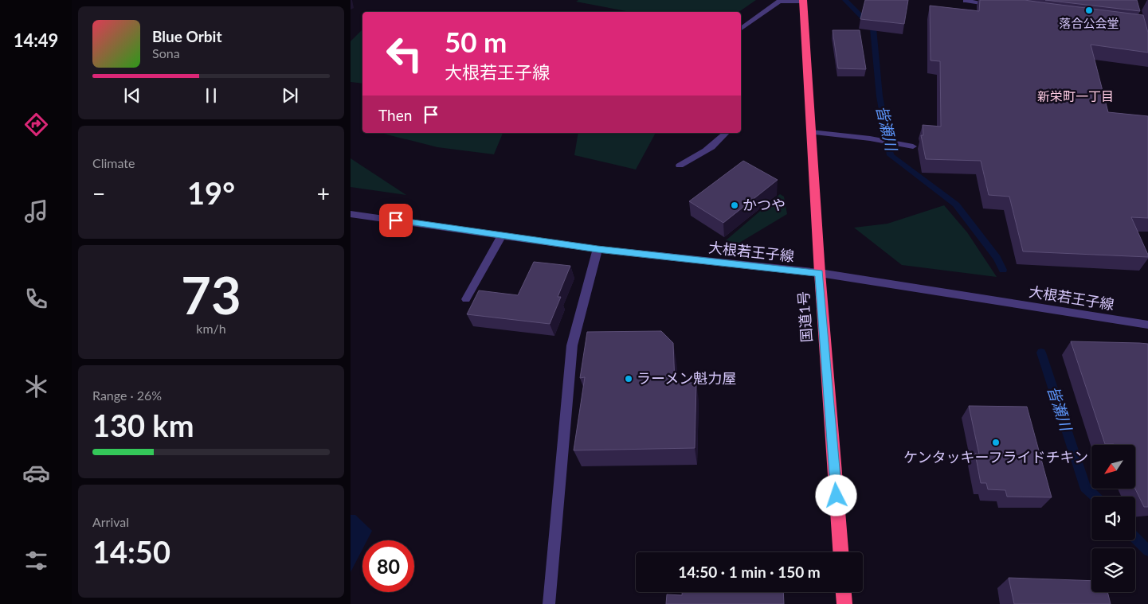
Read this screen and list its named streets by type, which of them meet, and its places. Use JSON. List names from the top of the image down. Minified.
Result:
{"streets":{"highway":["国道1号"],"street":["大根若王子線"]},"crossings":[["大根若王子線","国道1号"]],"districts":["新栄町一丁目"],"water":["皆瀬川"],"places":["落合公会堂","かつや","ラーメン魁力屋","ケンタッキーフライドチキン"],"north":"bottom left","page":{"tabs":"14:49","turn":["50 m","大根若王子線"],"song":["Blue Orbit","Sona"],"then":"Then","tile":["Climate",["73","km/h"],["Range · 26%","130 km"],["Arrival","14:50"]],"heat":["−","19°","+"],"limit":"80","trip":"14:50 · 1 min · 150 m"}}
